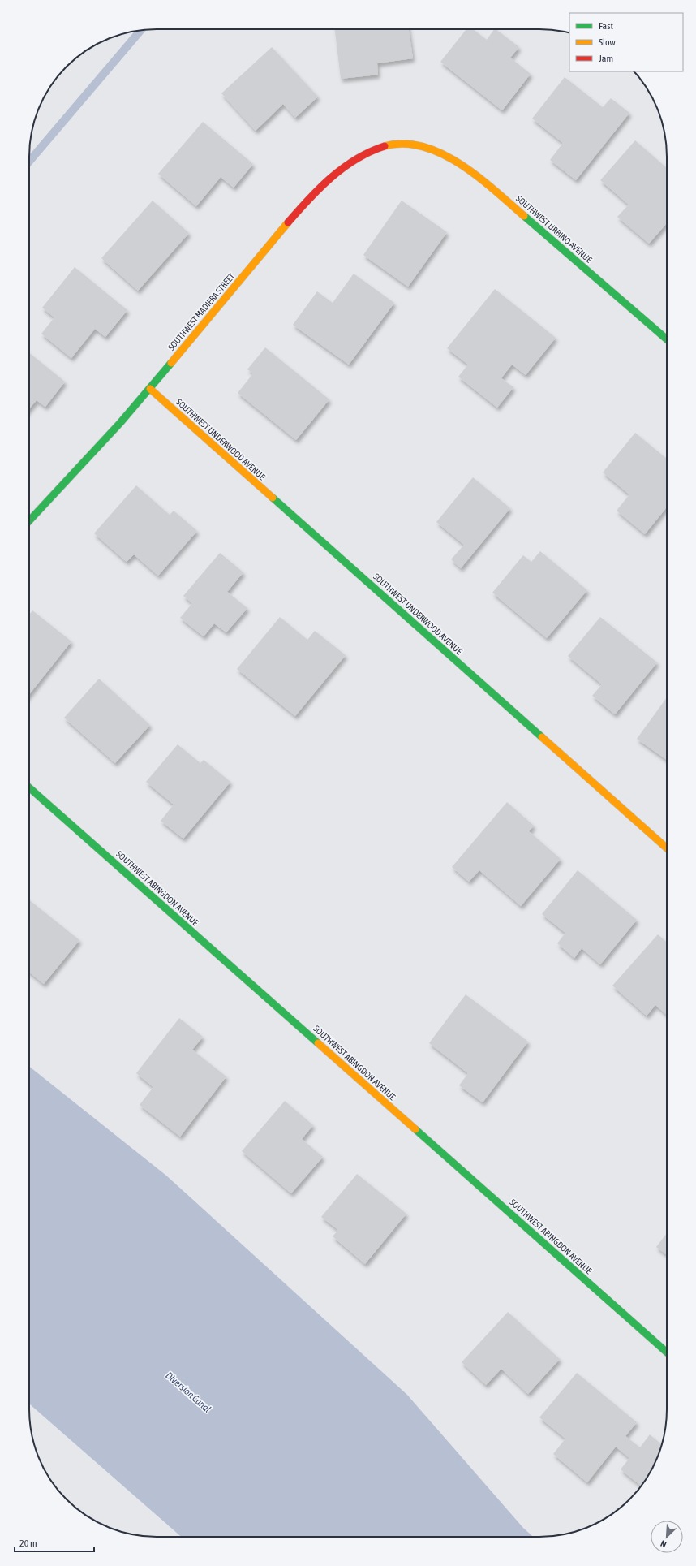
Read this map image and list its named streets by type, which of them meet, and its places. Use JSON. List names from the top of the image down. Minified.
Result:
{"streets":{"street":["SOUTHWEST URBINO AVENUE","SOUTHWEST MADIERA STREET","SOUTHWEST UNDERWOOD AVENUE","SOUTHWEST ABINGDON AVENUE"]},"crossings":[["SOUTHWEST URBINO AVENUE","SOUTHWEST MADIERA STREET"],["SOUTHWEST MADIERA STREET","SOUTHWEST UNDERWOOD AVENUE"]],"water":["Diversion Canal"],"legend":["Fast","Slow","Jam"],"scale_bar":"20 m","north":"bottom left"}
